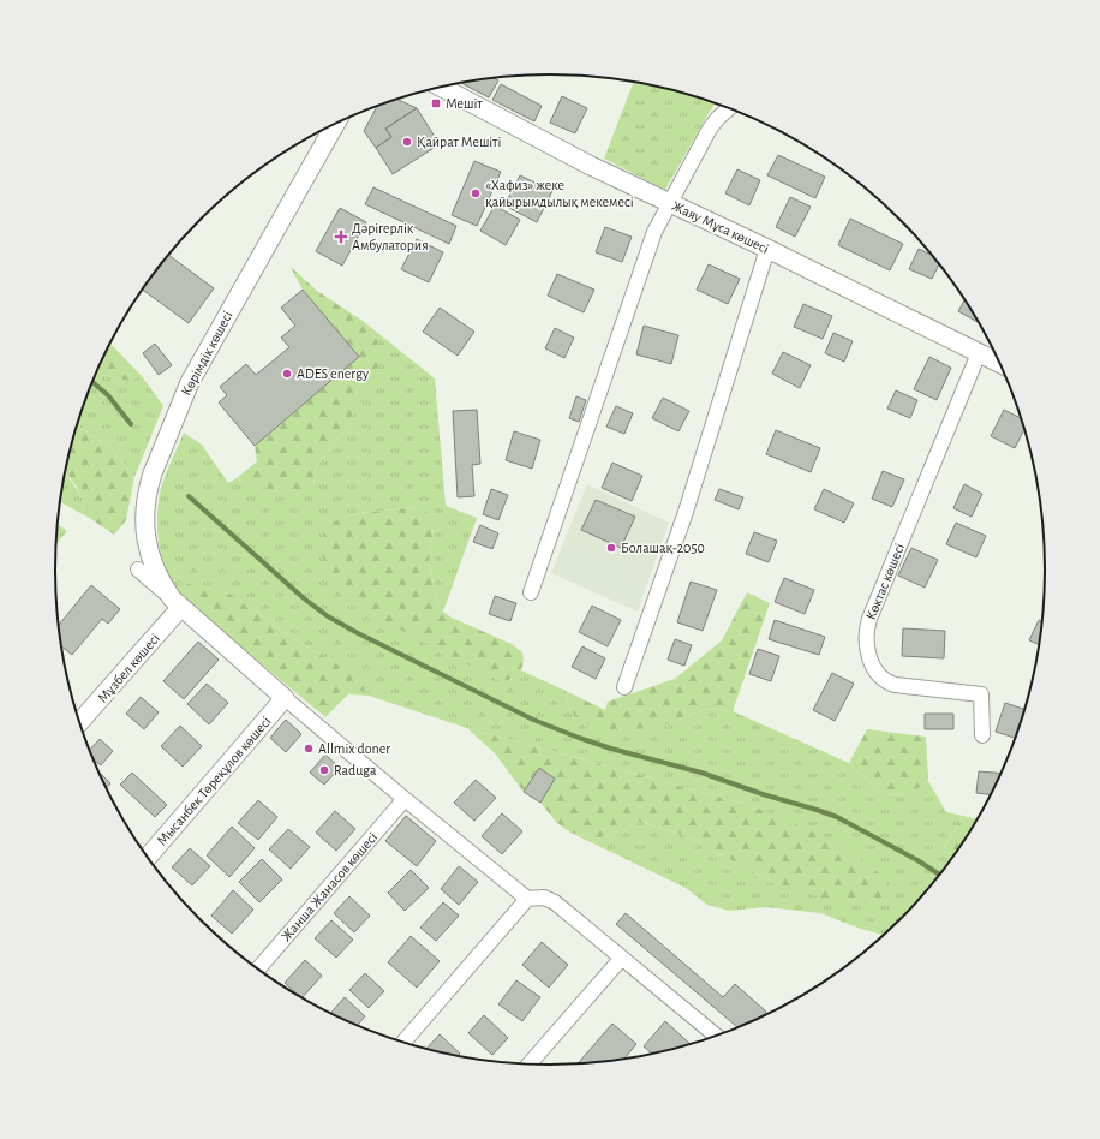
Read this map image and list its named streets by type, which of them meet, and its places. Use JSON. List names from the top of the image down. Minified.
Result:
{"streets":{"street":["Жаяу Мұса көшесі","Көрімдік көшесі","Көктас көшесі","Мұзбел көшесі","Мысанбек Төреқұлов көшесі","Жанша Жанасов көшесі"]},"crossings":[["Жаяу Мұса көшесі","Көктас көшесі"],["Көрімдік көшесі","Мұзбел көшесі"],["Көрімдік көшесі","Мысанбек Төреқұлов көшесі"]],"places":{"transit":["Мешіт"],"other":["Қайрат Мешіті","«Хафиз» жеке қайырымдылық мекемесі","ADES energy","Болашақ-2050","Allmix doner","Raduga"],"health":["Дәрігерлік Амбулатория"]}}
